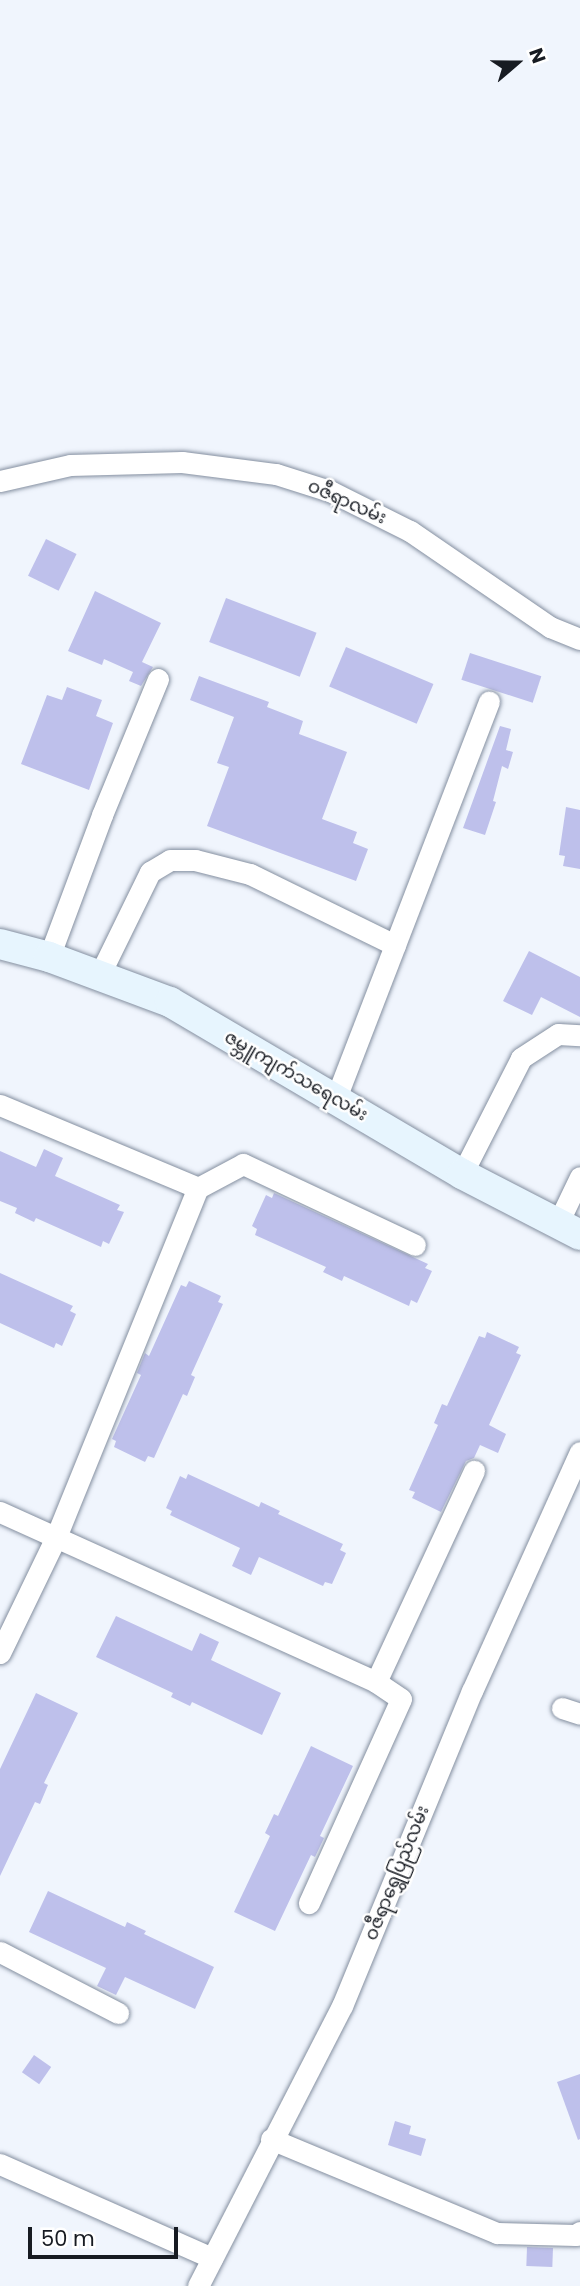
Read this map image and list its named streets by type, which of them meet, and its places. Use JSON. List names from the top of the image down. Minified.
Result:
{"streets":{"main road":["ဇမ္ဘူကျက်သရေလမ်း"],"street":["ဝဇီရာလမ်း","ဝဇီရာရွှေပြည်လမ်း"]},"scale_bar":"50 m","north":"right"}
